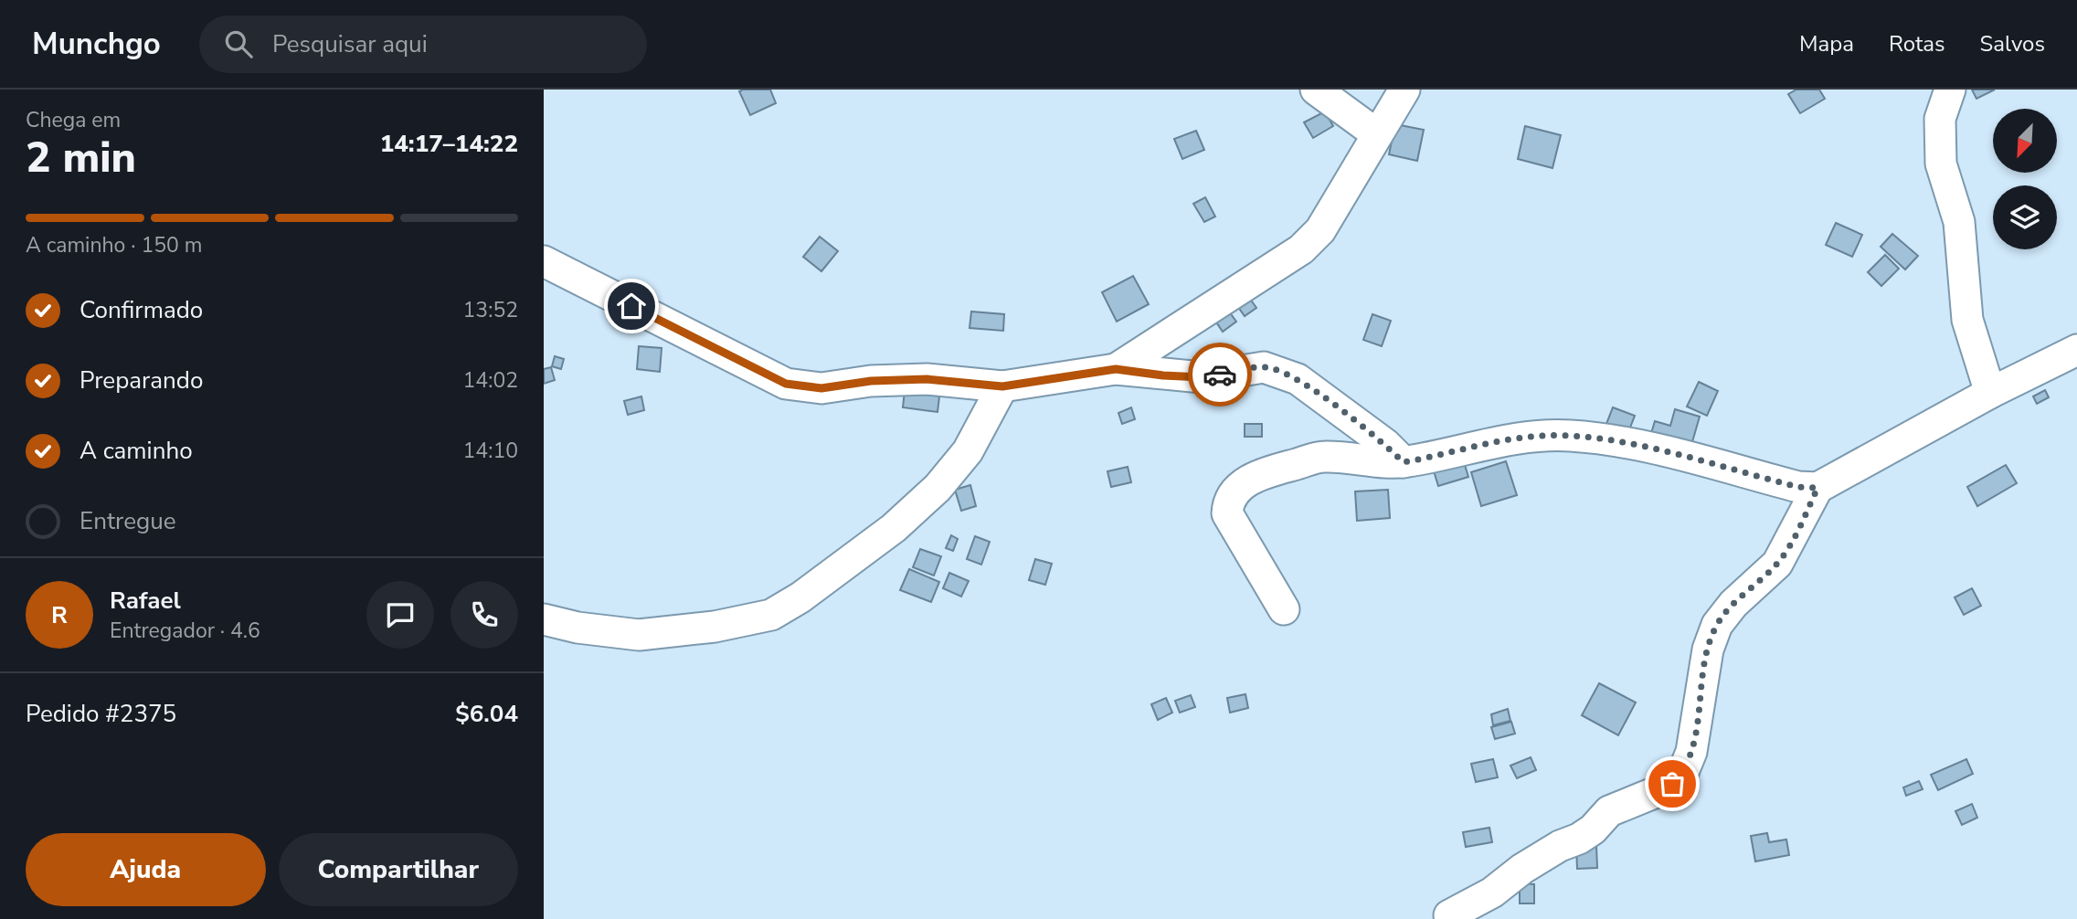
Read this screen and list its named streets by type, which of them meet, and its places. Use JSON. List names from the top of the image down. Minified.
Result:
{"north":"bottom left","page":{"header":"Munchgo","search":"Pesquisar aqui","nav":["Mapa","Rotas","Salvos"],"heading":["2 min","Chega em","14:17–14:22"],"panel":["Rafael","Entregador · 4.6","Pedido #2375","$6.04"],"bar":"A caminho · 150 m","list":[["Confirmado","13:52"],["Preparando","14:02"],["A caminho","14:10"],"Entregue"],"round":"R","buttons":["Ajuda","Compartilhar"]}}
